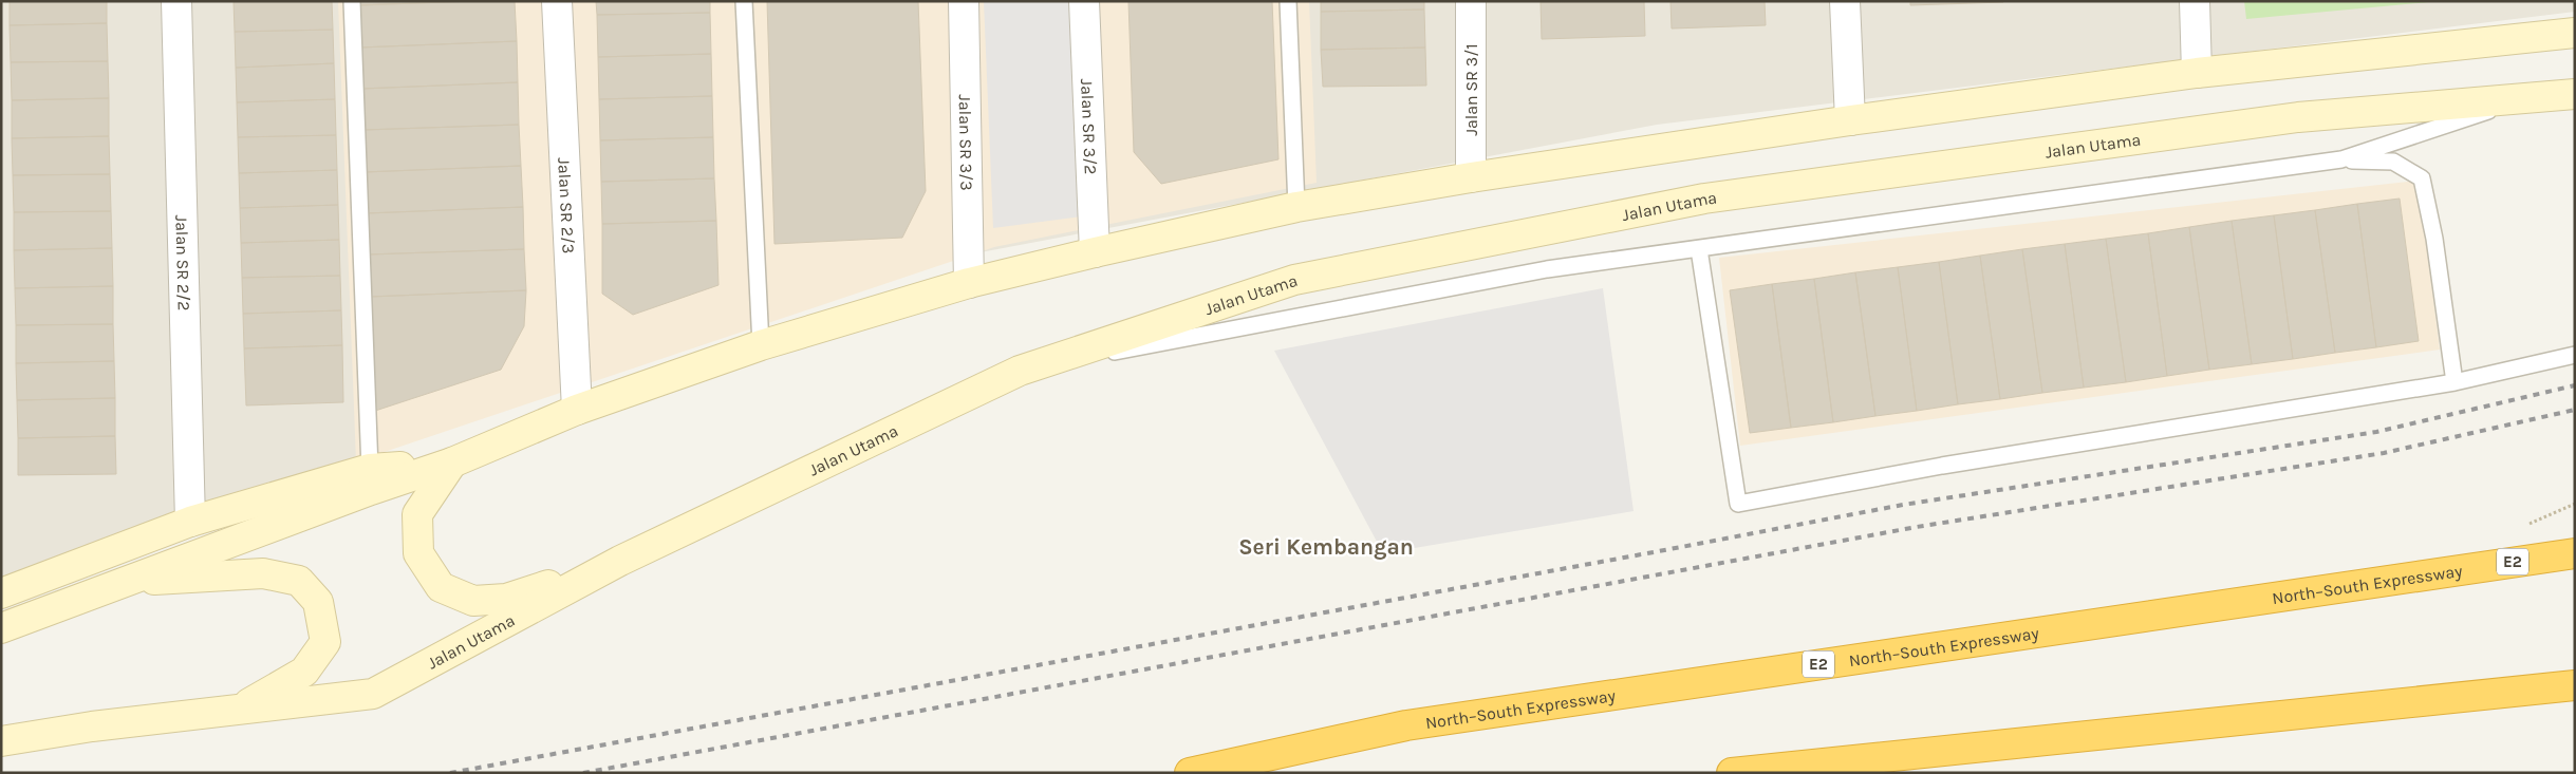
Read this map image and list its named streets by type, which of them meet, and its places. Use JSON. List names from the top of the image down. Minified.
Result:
{"streets":{"highway":["E2","North–South Expressway"],"street":["Jalan SR 3/1","Jalan SR 3/2","Jalan SR 3/3","Jalan Utama","Jalan SR 2/3","Jalan SR 2/2"]},"districts":["Seri Kembangan"]}
